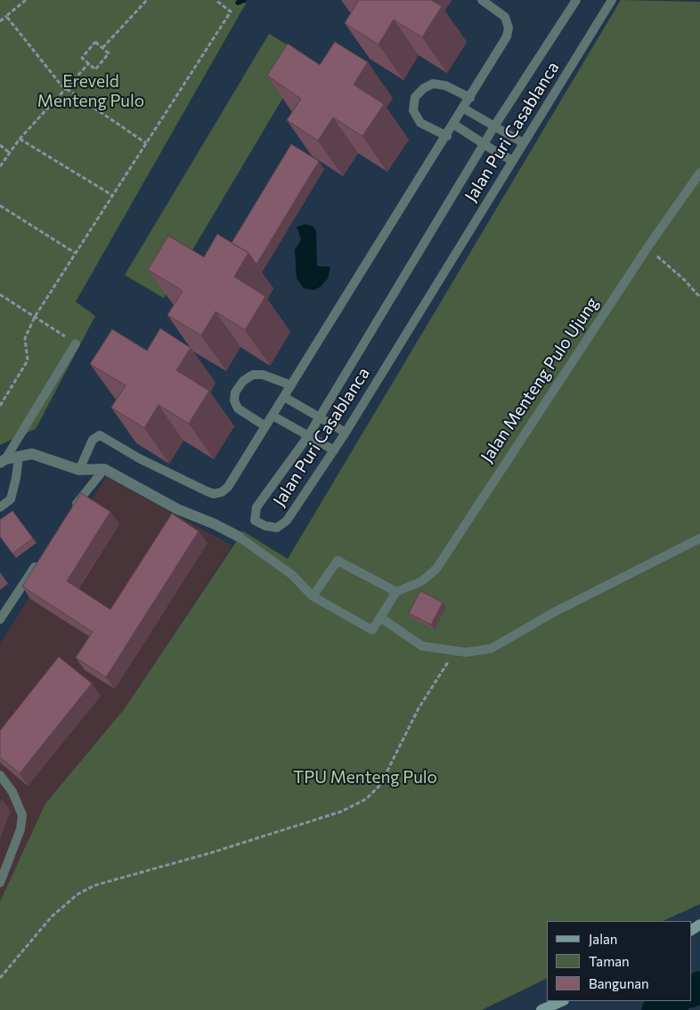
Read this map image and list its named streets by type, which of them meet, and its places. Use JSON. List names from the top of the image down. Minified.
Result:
{"streets":{"lane":["Jalan Puri Casablanca","Jalan Menteng Pulo Ujung"]},"parks":["Ereveld Menteng Pulo","TPU Menteng Pulo"],"legend":["Jalan","Taman","Bangunan"]}
